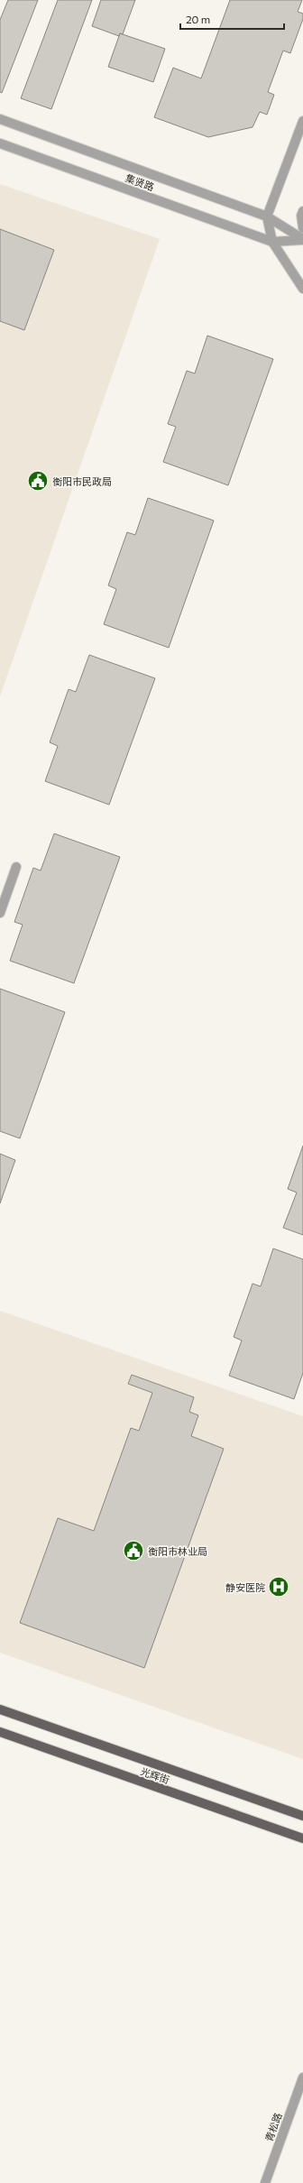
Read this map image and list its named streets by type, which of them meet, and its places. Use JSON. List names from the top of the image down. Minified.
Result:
{"streets":{"main road":["光辉街"],"street":["集贤路","青松路"]},"places":{"public building":["衡阳市民政局","衡阳市林业局"],"hospital":["静安医院"]},"scale_bar":"20 m"}
